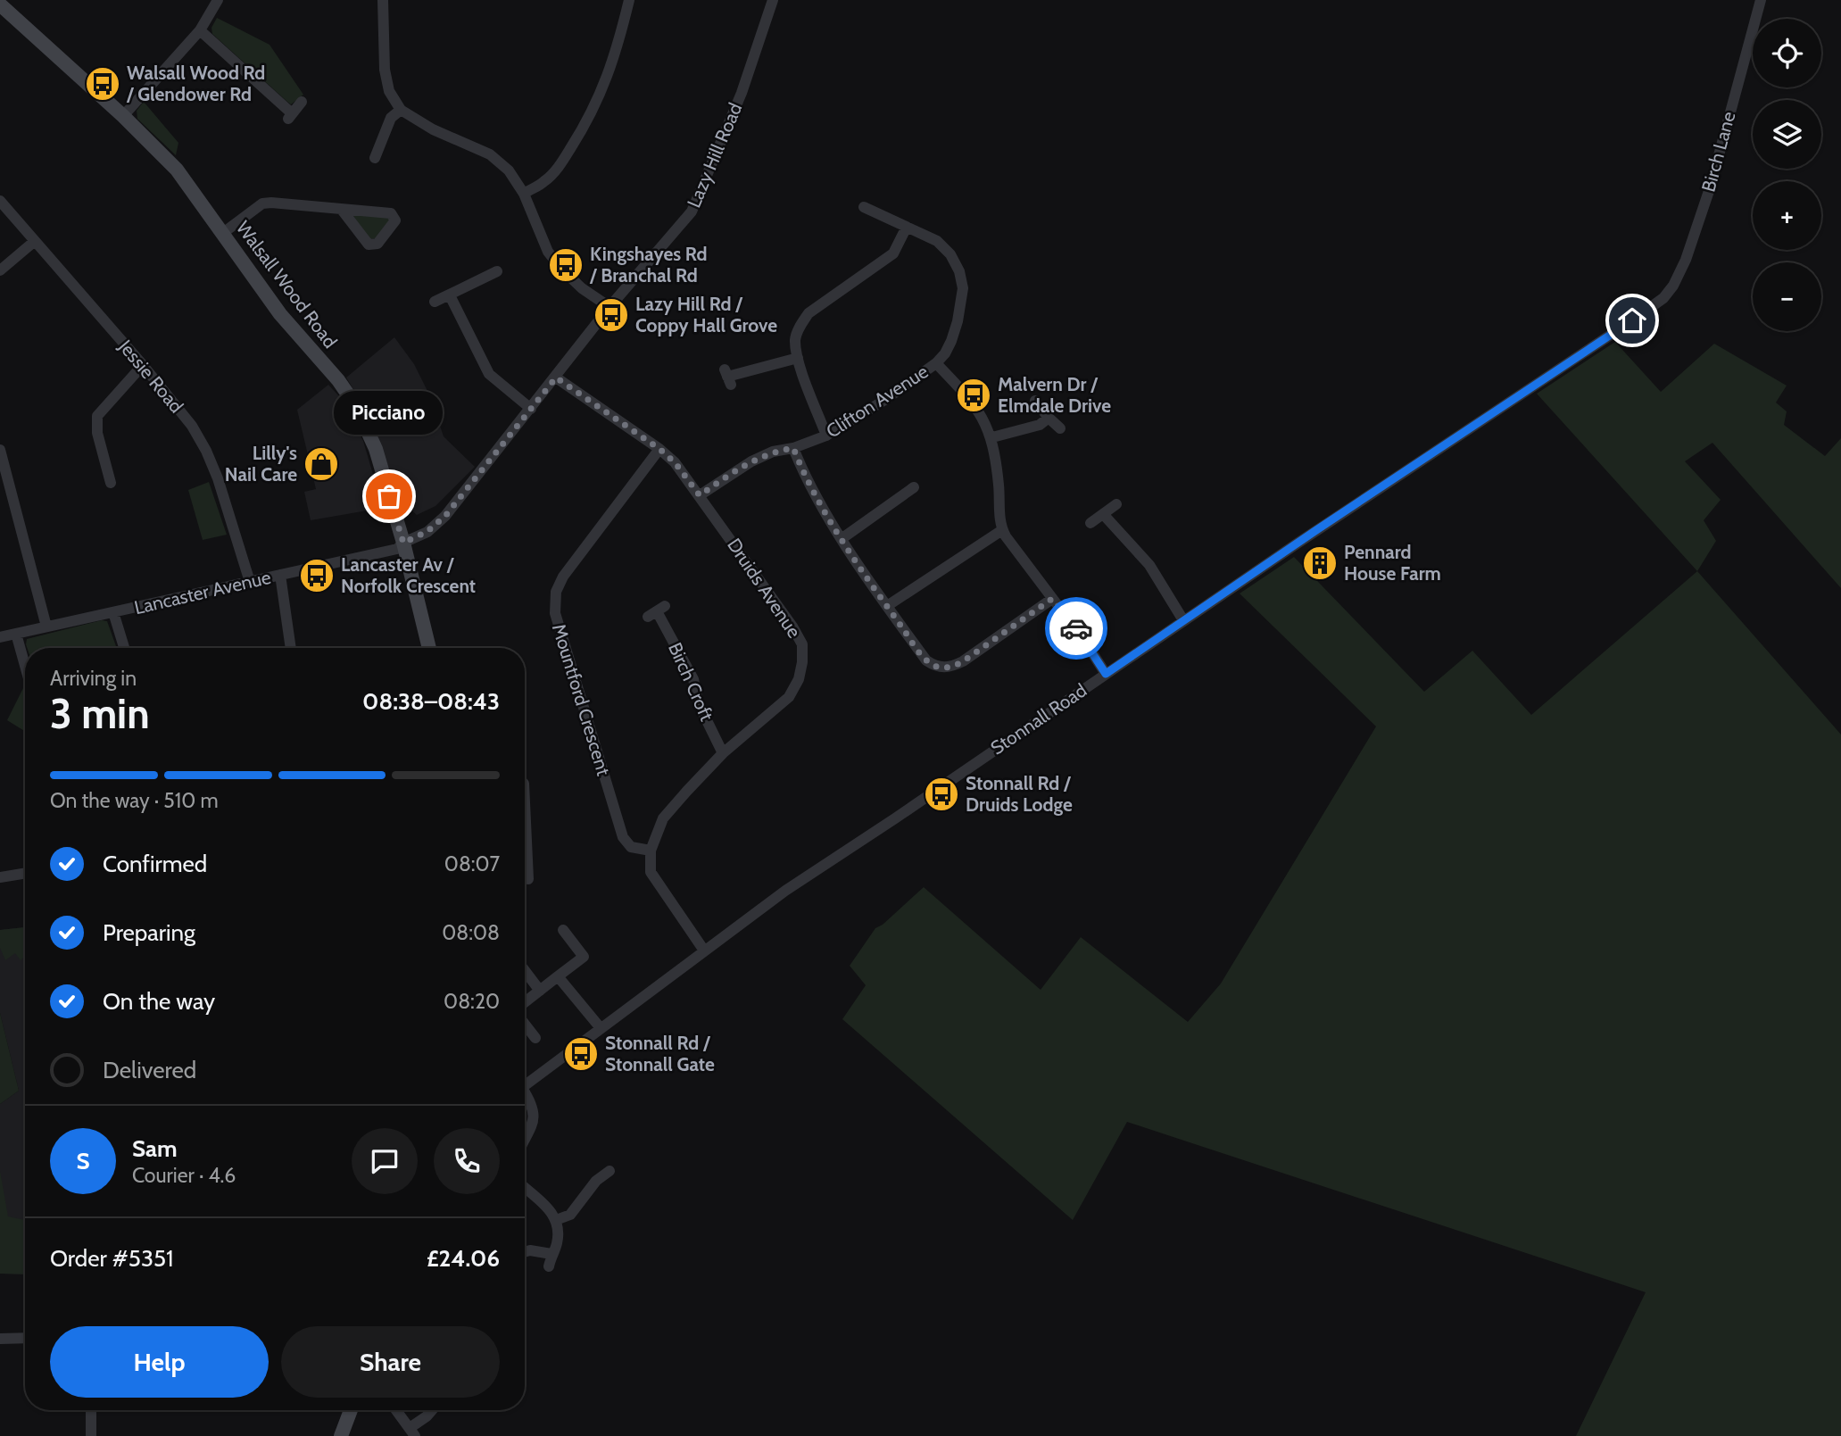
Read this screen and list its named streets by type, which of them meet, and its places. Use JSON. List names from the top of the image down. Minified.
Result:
{"streets":{"street":["Birch Lane","Lazy Hill Road","Walsall Wood Road","Jessie Road","Clifton Avenue","Druids Avenue","Lancaster Avenue","Birch Croft","Mountford Crescent","Stonnall Road"]},"crossings":[["Birch Lane","Stonnall Road"],["Lazy Hill Road","Walsall Wood Road"],["Lazy Hill Road","Druids Avenue"],["Lazy Hill Road","Lancaster Avenue"],["Walsall Wood Road","Lancaster Avenue"],["Jessie Road","Lancaster Avenue"],["Clifton Avenue","Druids Avenue"],["Druids Avenue","Birch Croft"],["Druids Avenue","Mountford Crescent"]],"places":{"bus stop":["Walsall Wood Rd / Glendower Rd","Kingshayes Rd / Branchal Rd","Lazy Hill Rd / Coppy Hall Grove","Malvern Dr / Elmdale Drive","Lancaster Av / Norfolk Crescent","Stonnall Rd / Druids Lodge","Stonnall Rd / Stonnall Gate"],"shop":["Lilly's Nail Care"],"other":["Picciano"],"building":["Pennard House Farm"]},"page":{"map_buttons":["+","−"],"bubble":"Picciano","heading":["3 min","Arriving in","08:38–08:43"],"panel":["Sam","Courier · 4.6","Order #5351","£24.06"],"bar":"On the way · 510 m","list":[["Confirmed","08:07"],["Preparing","08:08"],["On the way","08:20"],"Delivered"],"round":"S","buttons":["Help","Share"]}}
